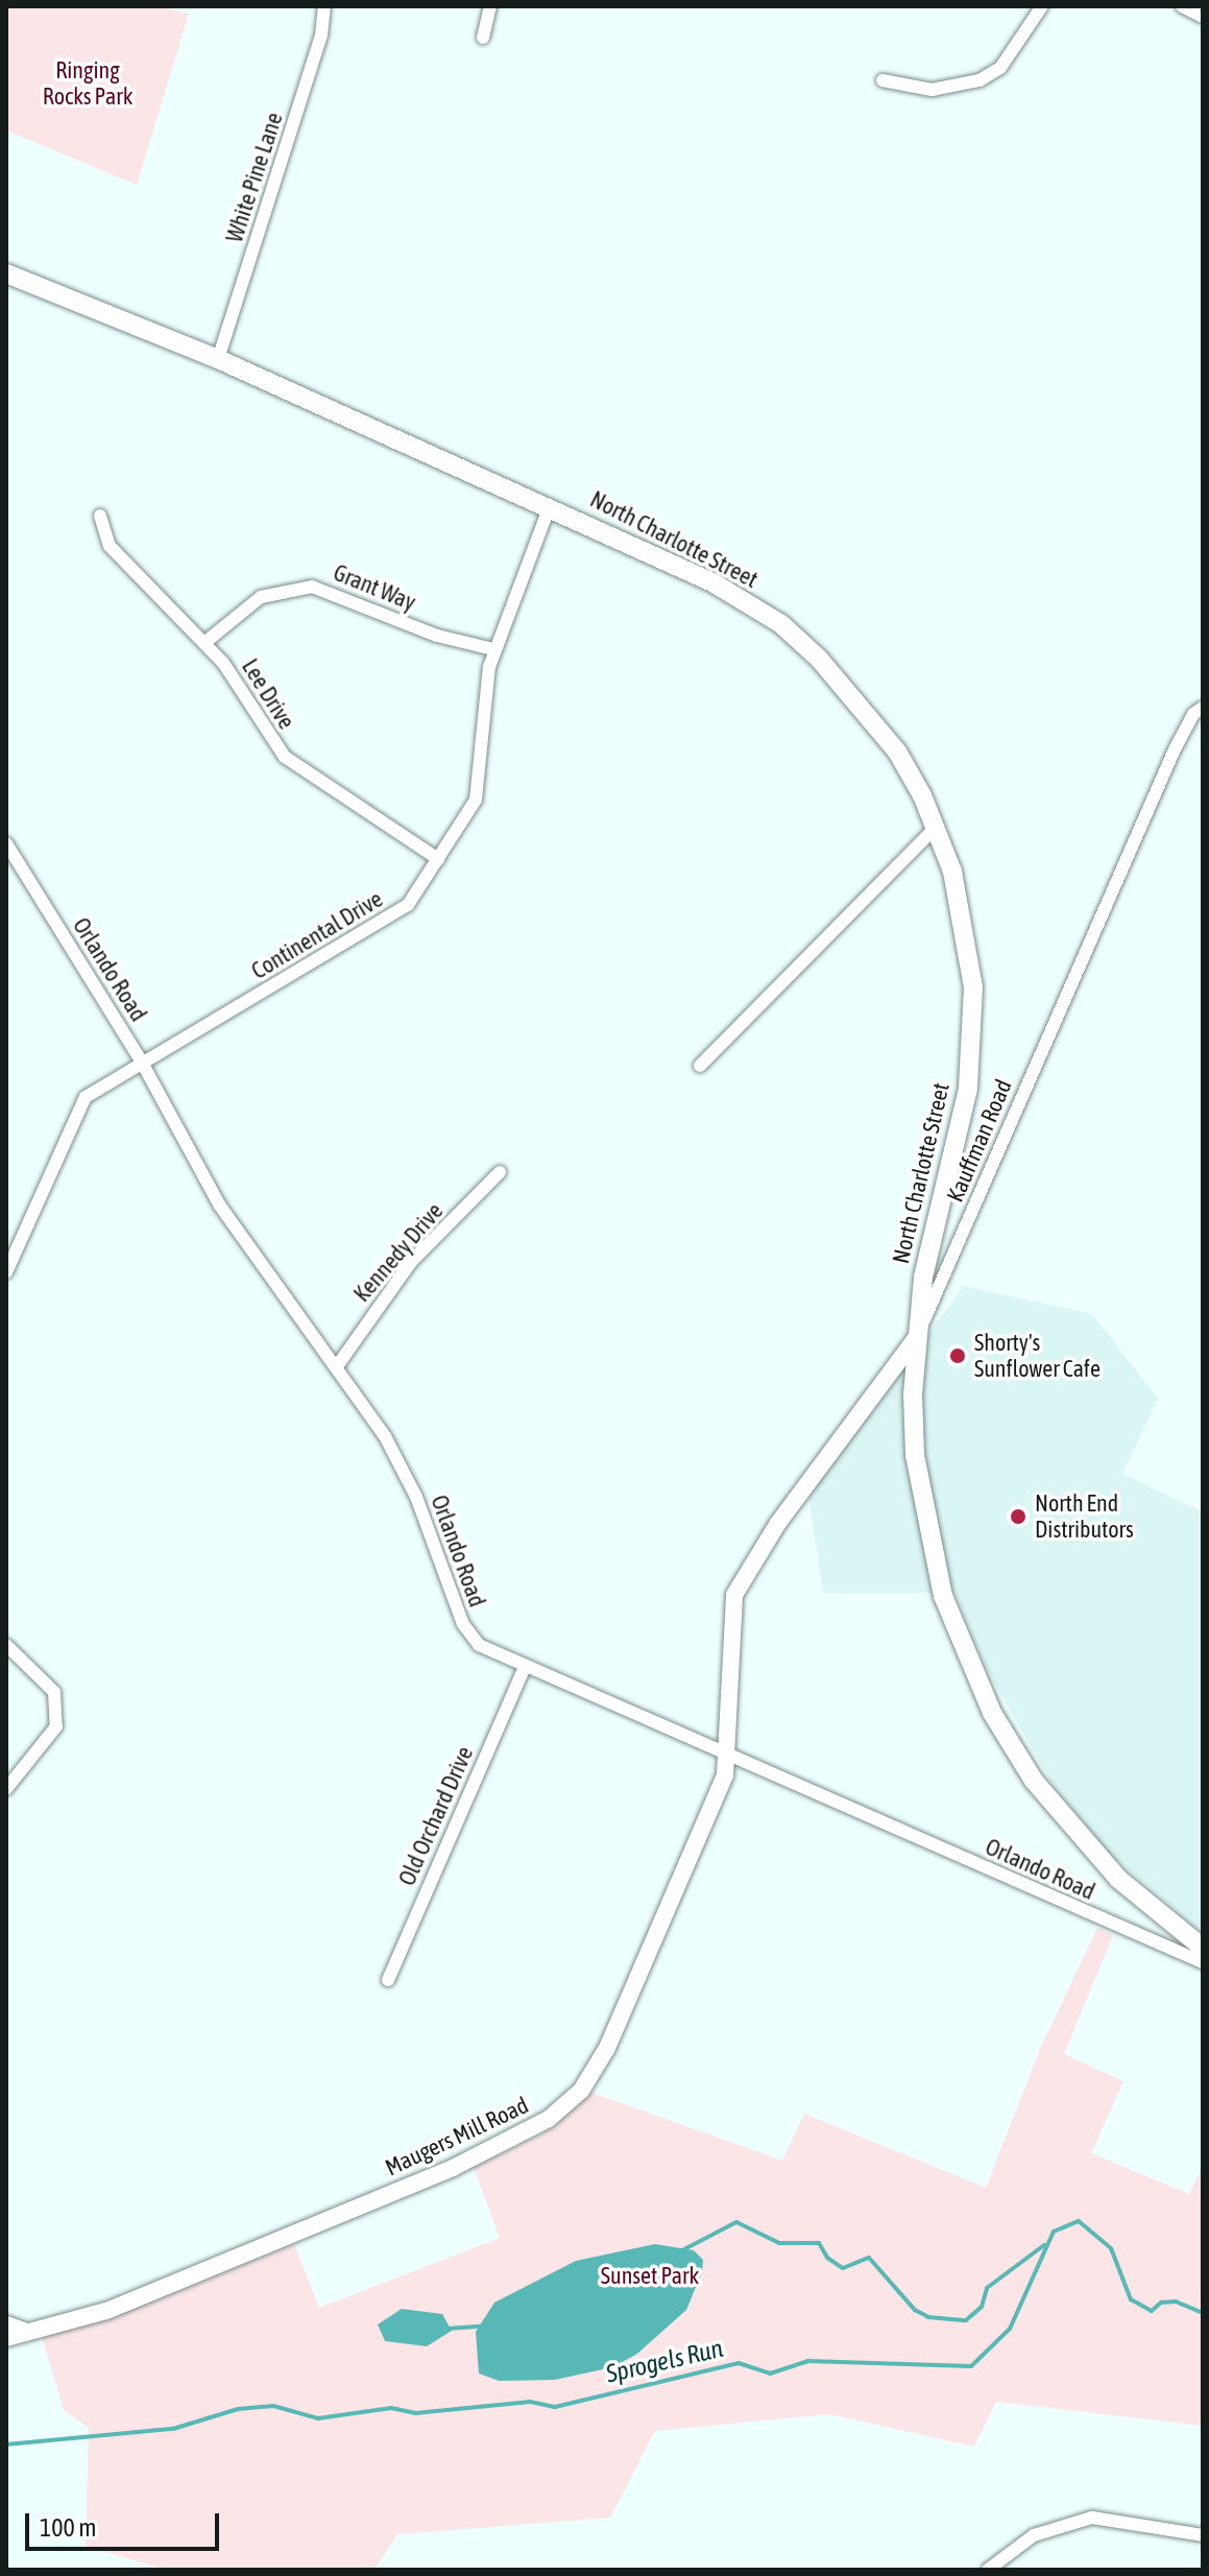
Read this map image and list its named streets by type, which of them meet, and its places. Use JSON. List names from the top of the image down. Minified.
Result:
{"streets":{"main road":["North Charlotte Street"],"street":["White Pine Lane","Grant Way","Lee Drive","Continental Drive","Orlando Road","Kauffman Road","Kennedy Drive","Old Orchard Drive","Maugers Mill Road"]},"crossings":[["White Pine Lane","North Charlotte Street"],["North Charlotte Street","Continental Drive"],["North Charlotte Street","Kauffman Road"],["Grant Way","Lee Drive"],["Grant Way","Continental Drive"],["Lee Drive","Continental Drive"],["Continental Drive","Orlando Road"],["Orlando Road","Kennedy Drive"],["Orlando Road","Old Orchard Drive"],["Orlando Road","Maugers Mill Road"],["Kauffman Road","Maugers Mill Road"]],"water":["Sprogels Run"],"parks":["Ringing Rocks Park","Sunset Park"],"places":["Shorty's Sunflower Cafe","North End Distributors"],"scale_bar":"100 m"}
